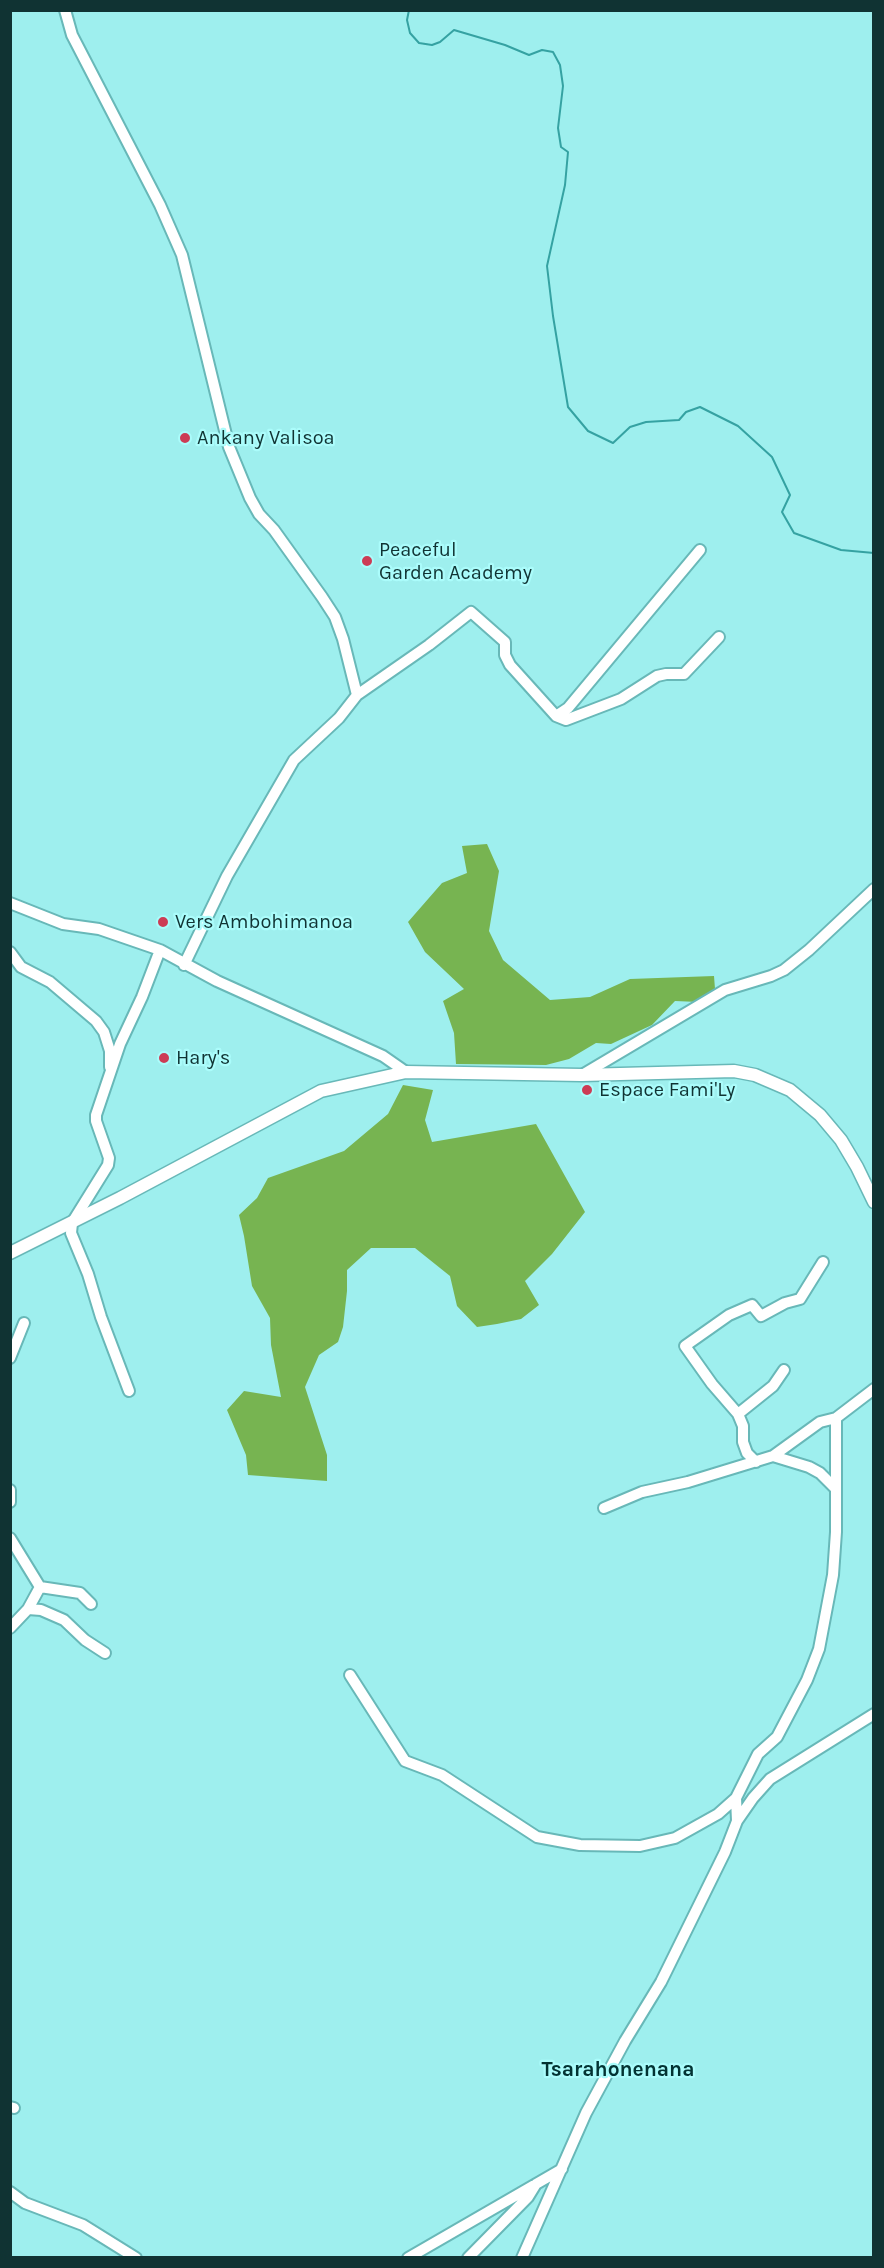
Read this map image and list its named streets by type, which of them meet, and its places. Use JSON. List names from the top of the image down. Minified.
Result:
{"districts":["Tsarahonenana"],"places":["Ankany Valisoa","Peaceful Garden Academy","Vers Ambohimanoa","Hary's","Espace Fami'Ly"]}
